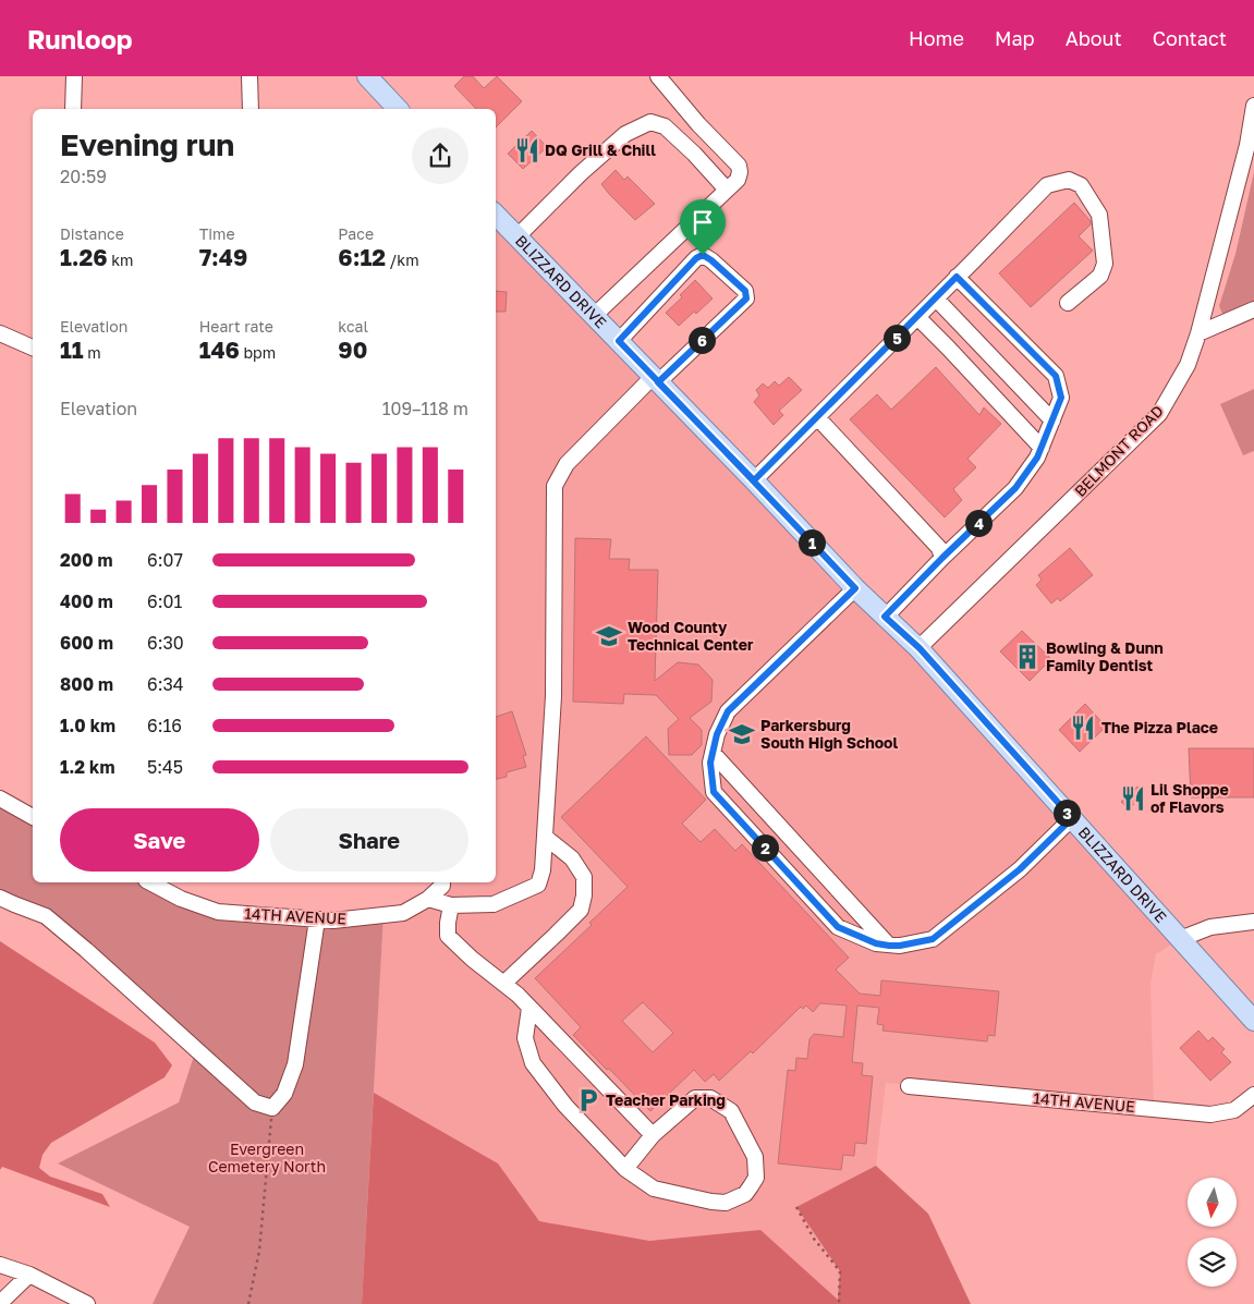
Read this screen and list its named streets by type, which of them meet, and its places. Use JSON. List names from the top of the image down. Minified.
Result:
{"streets":{"main road":["BLIZZARD DRIVE"],"street":["BELMONT ROAD","14TH AVENUE"]},"crossings":[["BLIZZARD DRIVE","BELMONT ROAD"]],"parks":["Evergreen Cemetery North"],"places":{"restaurant":["DQ Grill & Chill","The Pizza Place","Lil Shoppe of Flavors"],"school or university":["Wood County Technical Center","Parkersburg South High School"],"building":["Bowling & Dunn Family Dentist"],"parking":["Teacher Parking"]},"north":"bottom","page":{"header":"Runloop","nav":["Home","Map","About","Contact"],"heading":["Evening run","20:59"],"stats":[["Distance","1.26 km"],["Time","7:49"],["Pace","6:12 /km"],["Elevation","11 m"],["Heart rate","146 bpm"],["kcal","90"]],"pins":["5","6","4","1","3","2"],"chart":["Elevation","109–118 m"],"list":[{"name":"200 m","note":"6:07"},{"name":"400 m","note":"6:01"},{"name":"600 m","note":"6:30"},{"name":"800 m","note":"6:34"},{"name":"1.0 km","note":"6:16"},{"name":"1.2 km","note":"5:45"}],"buttons":["Save","Share"]}}
